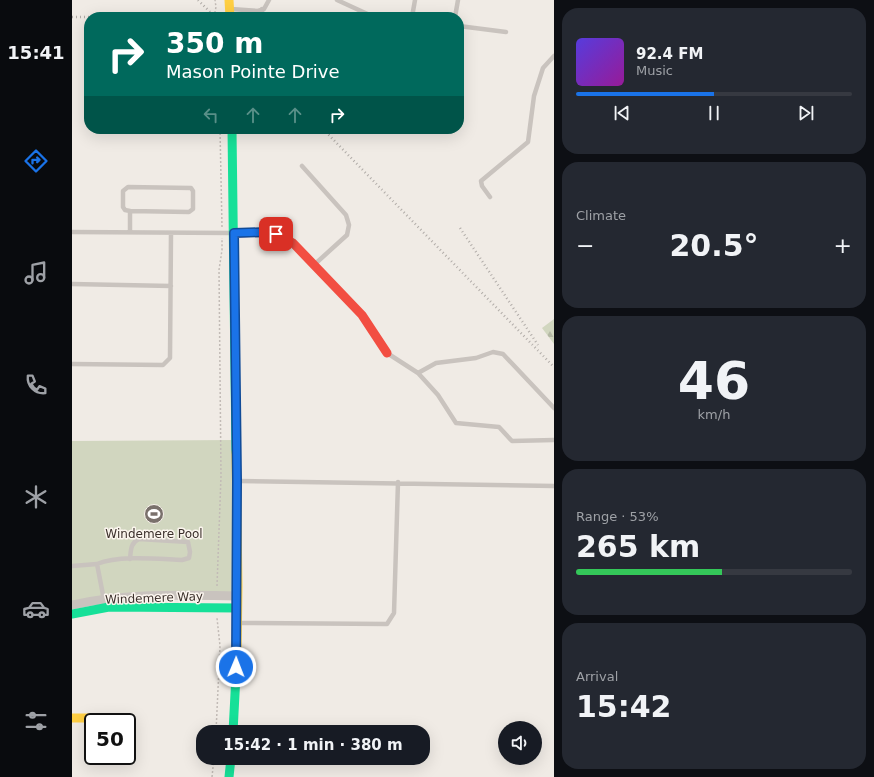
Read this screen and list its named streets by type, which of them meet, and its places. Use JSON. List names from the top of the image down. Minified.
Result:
{"streets":{"main road":["Windemere Way"]},"places":{"sports":["Windemere Pool"]},"page":{"tabs":"15:41","turn":["350 m","Mason Pointe Drive"],"song":["92.4 FM","Music"],"tile":["Climate",["46","km/h"],["Range · 53%","265 km"],["Arrival","15:42"]],"heat":["−","20.5°","+"],"limit":"50","trip":"15:42 · 1 min · 380 m"}}
